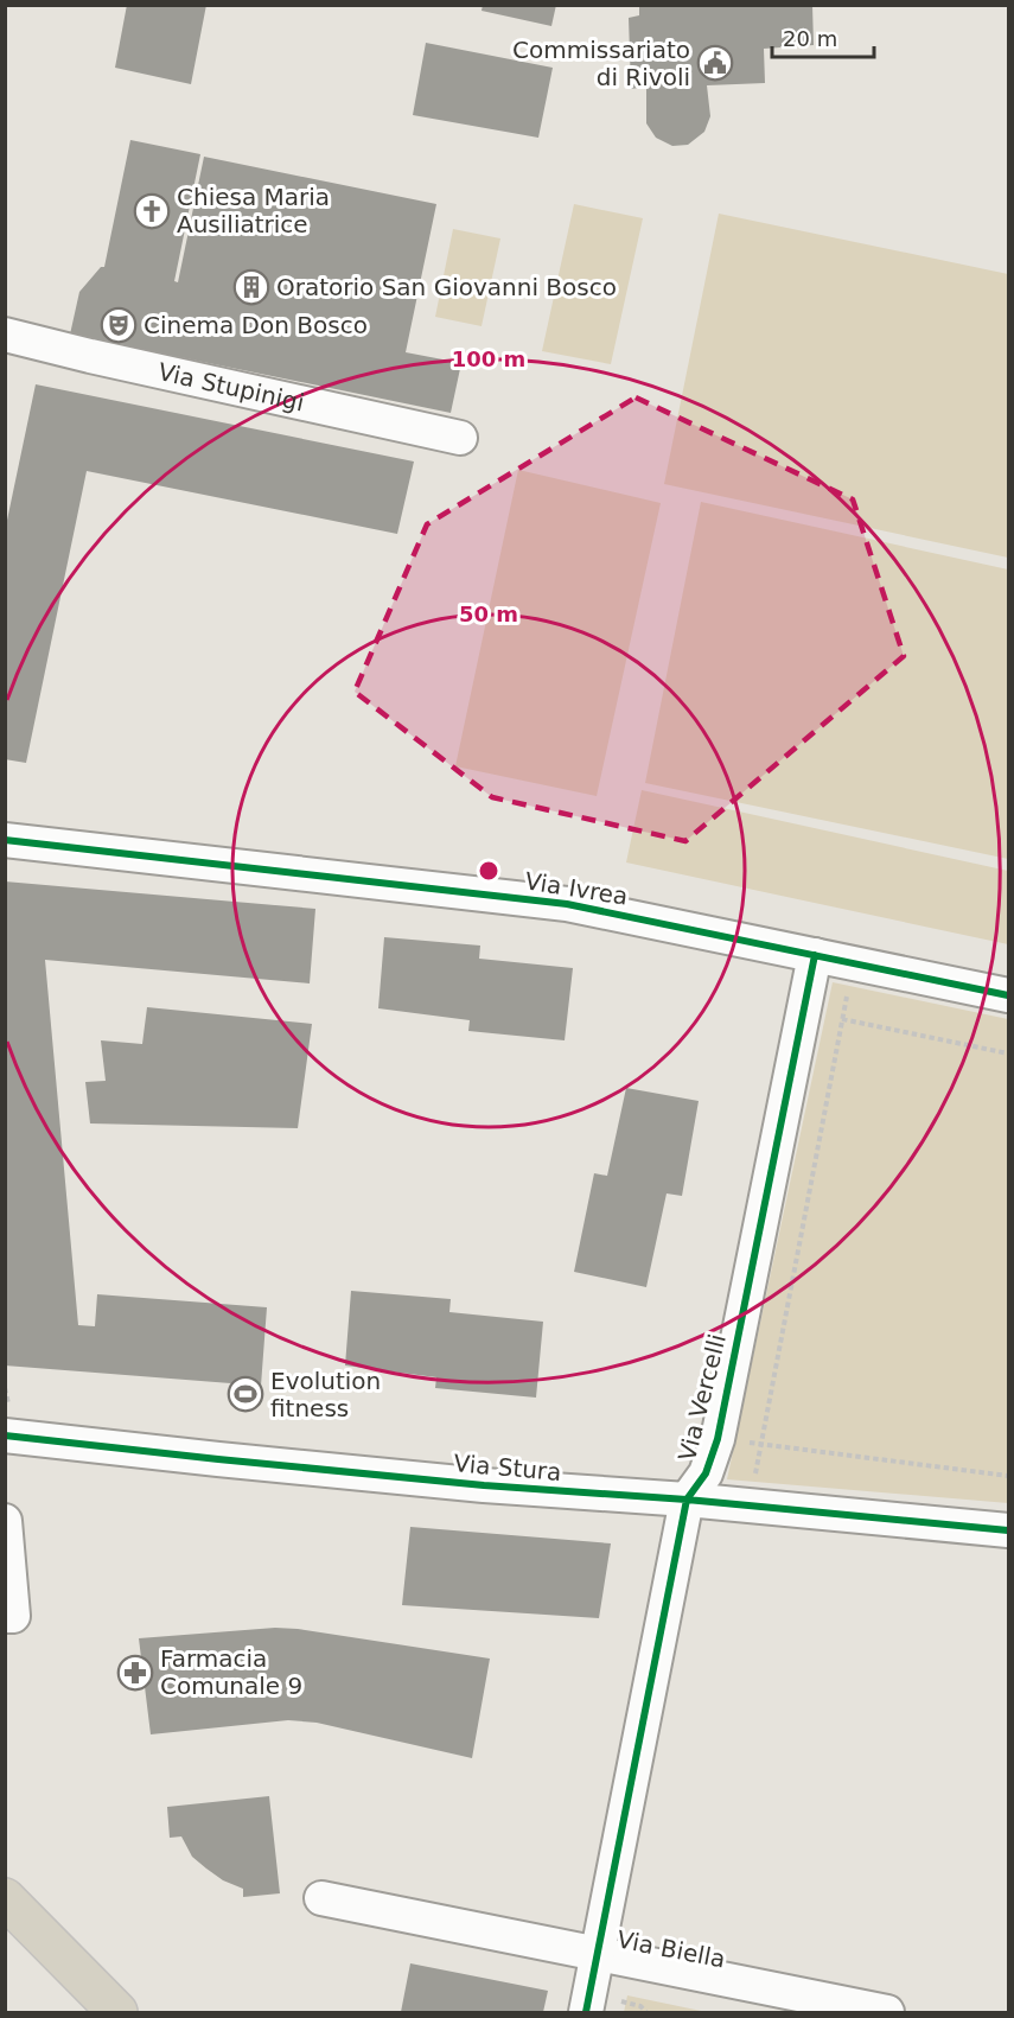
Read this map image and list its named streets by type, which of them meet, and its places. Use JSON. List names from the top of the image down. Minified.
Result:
{"streets":{"street":["Via Stupinigi","Via Ivrea","Via Vercelli","Via Stura","Via Biella"]},"crossings":[["Via Ivrea","Via Vercelli"],["Via Vercelli","Via Stura"],["Via Vercelli","Via Biella"]],"places":{"public building":["Commissariato di Rivoli"],"church":["Chiesa Maria Ausiliatrice"],"building":["Oratorio San Giovanni Bosco"],"theatre":["Cinema Don Bosco"],"sports":["Evolution fitness"],"pharmacy":["Farmacia Comunale 9"]},"scale_bar":"20 m","rings":["100 m","50 m"]}
